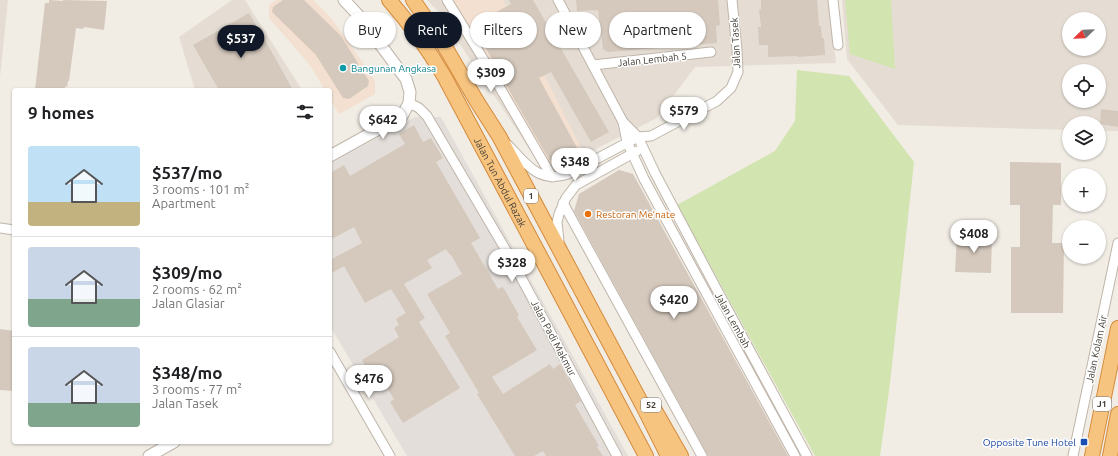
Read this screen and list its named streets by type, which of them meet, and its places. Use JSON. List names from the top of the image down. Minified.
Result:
{"streets":{"highway":["Jalan Tun Abdul Razak","1","J1","52"],"street":["Jalan Tasek","Jalan Lembah 5","Jalan Lembah","Jalan Padi Makmur","Jalan Kolam Air"]},"crossings":[["Jalan Tasek","Jalan Tun Abdul Razak"],["Jalan Tasek","Jalan Lembah"],["Jalan Lembah 5","Jalan Lembah"],["Jalan Tun Abdul Razak","52"]],"places":{"other":["Bangunan Angkasa","Restoran Me’nate"],"transit":["Opposite Tune Hotel"]},"north":"bottom left","page":{"map_buttons":["+","−"],"chip":["Buy","Rent","Filters","New","Apartment"],"price":["$537","$309","$579","$642","$348","$408","$328","$420","$476"],"heading":"9 homes","list":[{"name":"$537/mo","note":"3 rooms · 101 m² · Apartment"},{"name":"$309/mo","note":"2 rooms · 62 m² · Jalan Glasiar"},{"name":"$348/mo","note":"3 rooms · 77 m² · Jalan Tasek"}]}}
